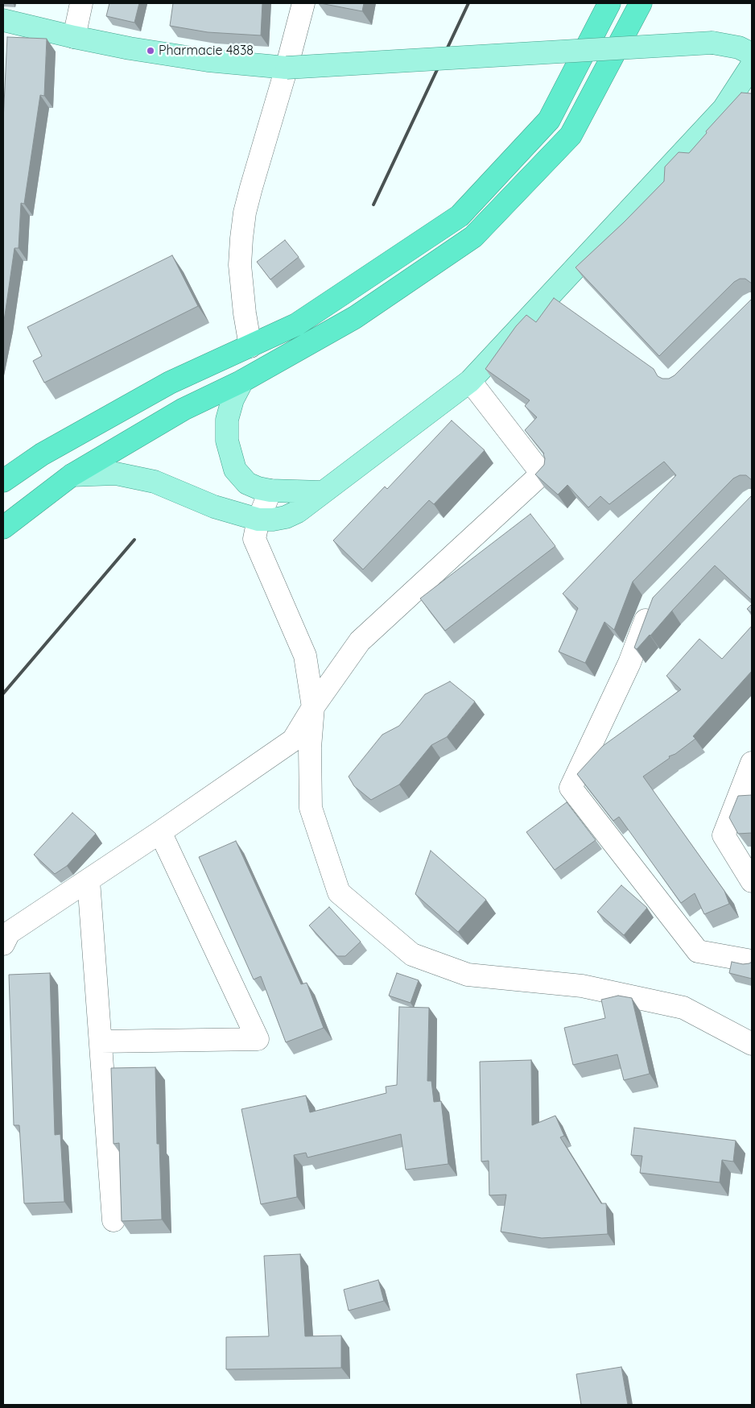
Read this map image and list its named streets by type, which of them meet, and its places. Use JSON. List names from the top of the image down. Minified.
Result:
{"places":["Pharmacie 4838"]}
